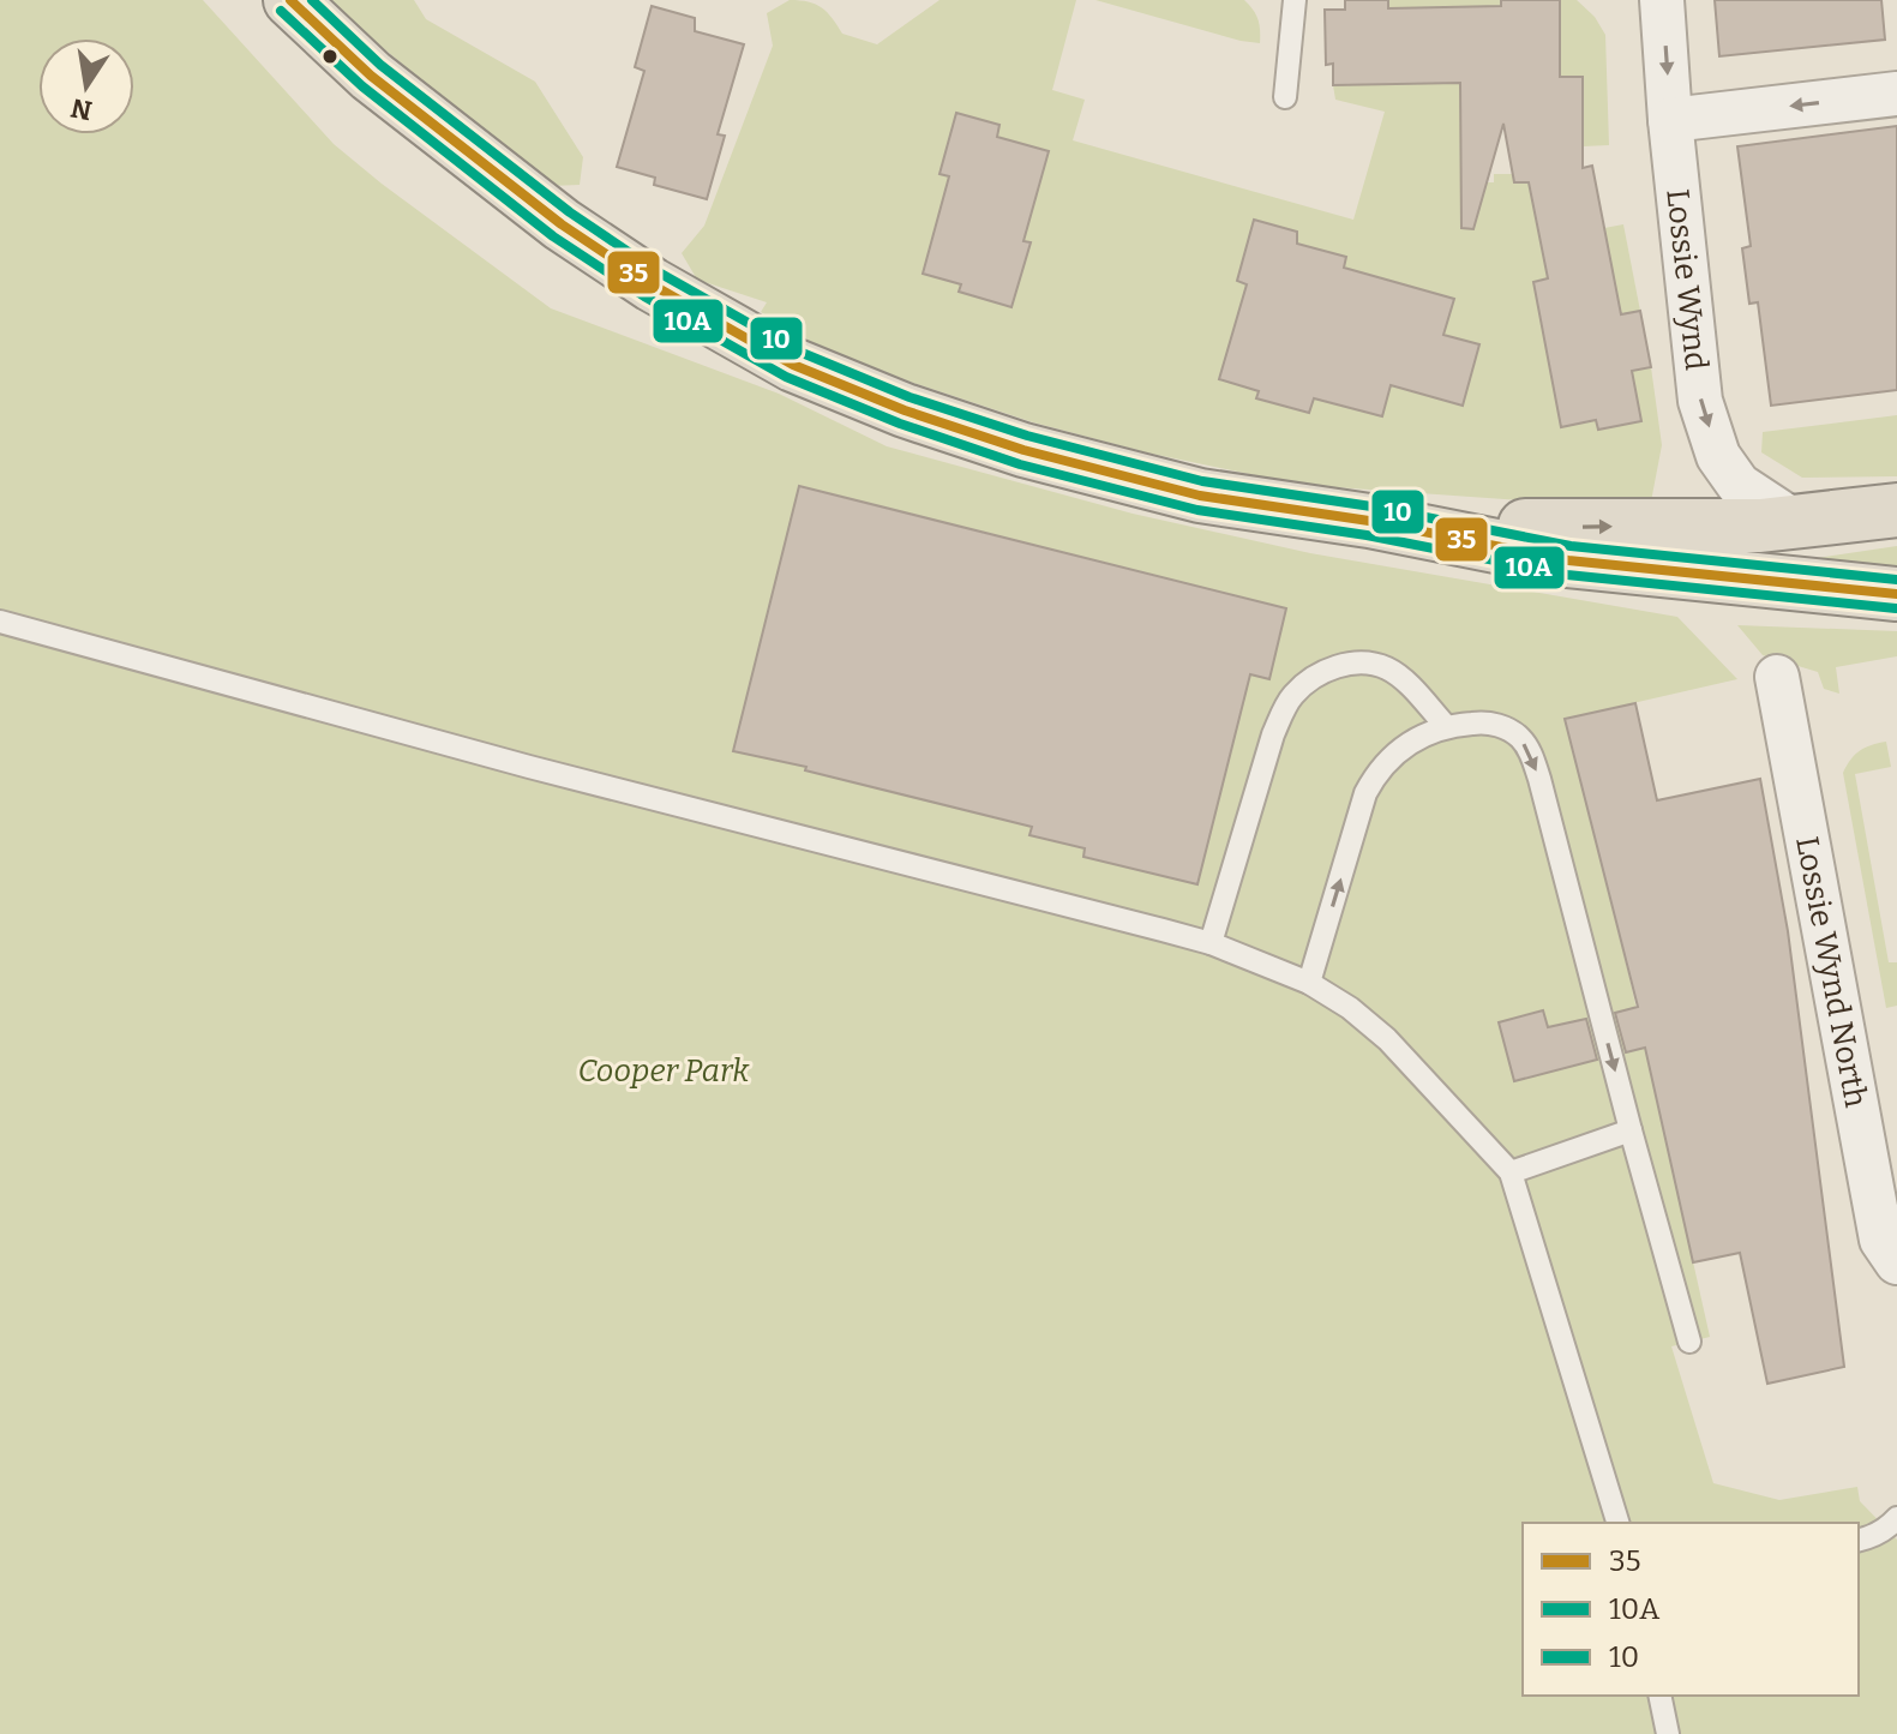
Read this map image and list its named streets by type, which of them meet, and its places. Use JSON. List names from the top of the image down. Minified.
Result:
{"streets":{"street":["Lossie Wynd","Lossie Wynd North"]},"one_way":["Lossie Wynd"],"parks":["Cooper Park"],"lines":["transit line 35","transit line 10","transit line 10A"],"legend":["35","10A","10"],"north":"bottom"}
